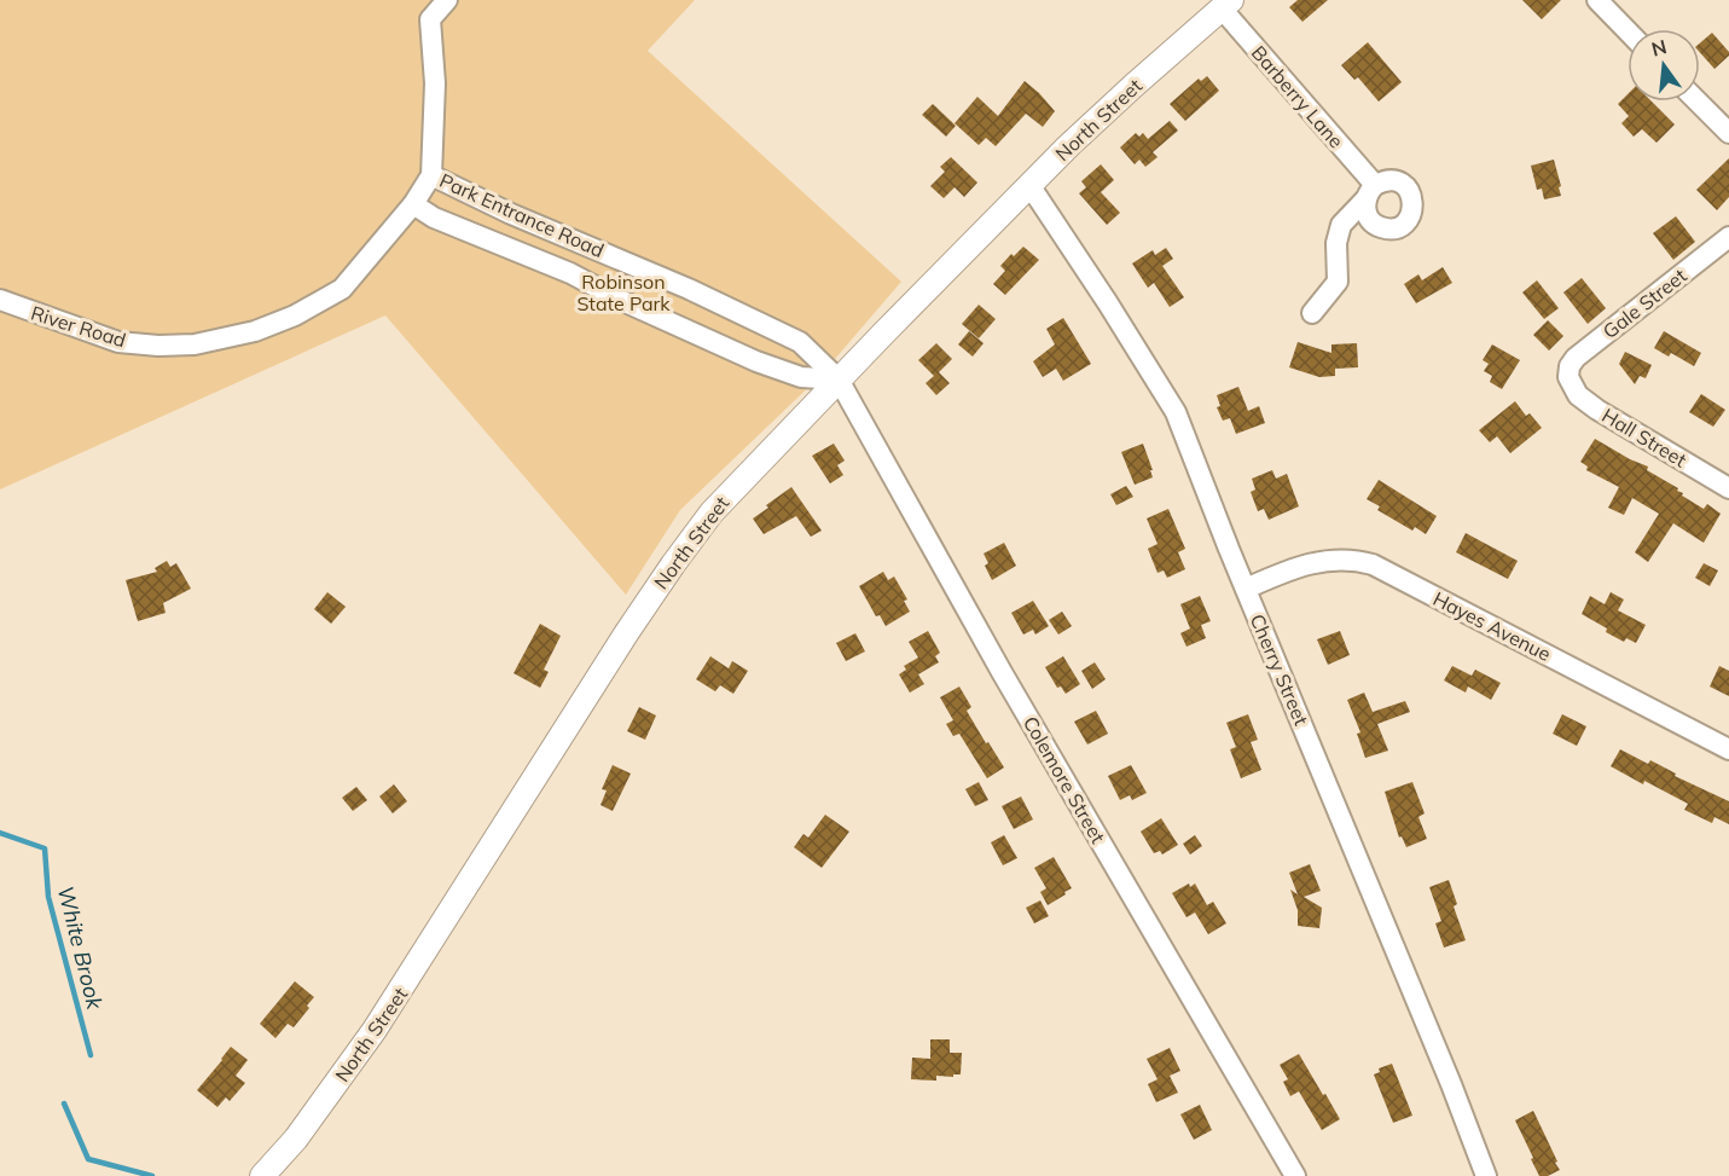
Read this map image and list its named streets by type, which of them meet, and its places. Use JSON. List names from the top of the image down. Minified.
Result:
{"streets":{"main road":["North Street"],"street":["Barberry Lane","Park Entrance Road","Gale Street","River Road","Hall Street","Hayes Avenue","Cherry Street","Colemore Street"]},"crossings":[["Barberry Lane","North Street"],["North Street","Park Entrance Road"],["North Street","Cherry Street"],["North Street","Colemore Street"],["Park Entrance Road","River Road"],["Park Entrance Road","Colemore Street"],["Gale Street","Hall Street"],["Hayes Avenue","Cherry Street"]],"water":["White Brook"],"parks":["Robinson State Park"],"north":"top"}
